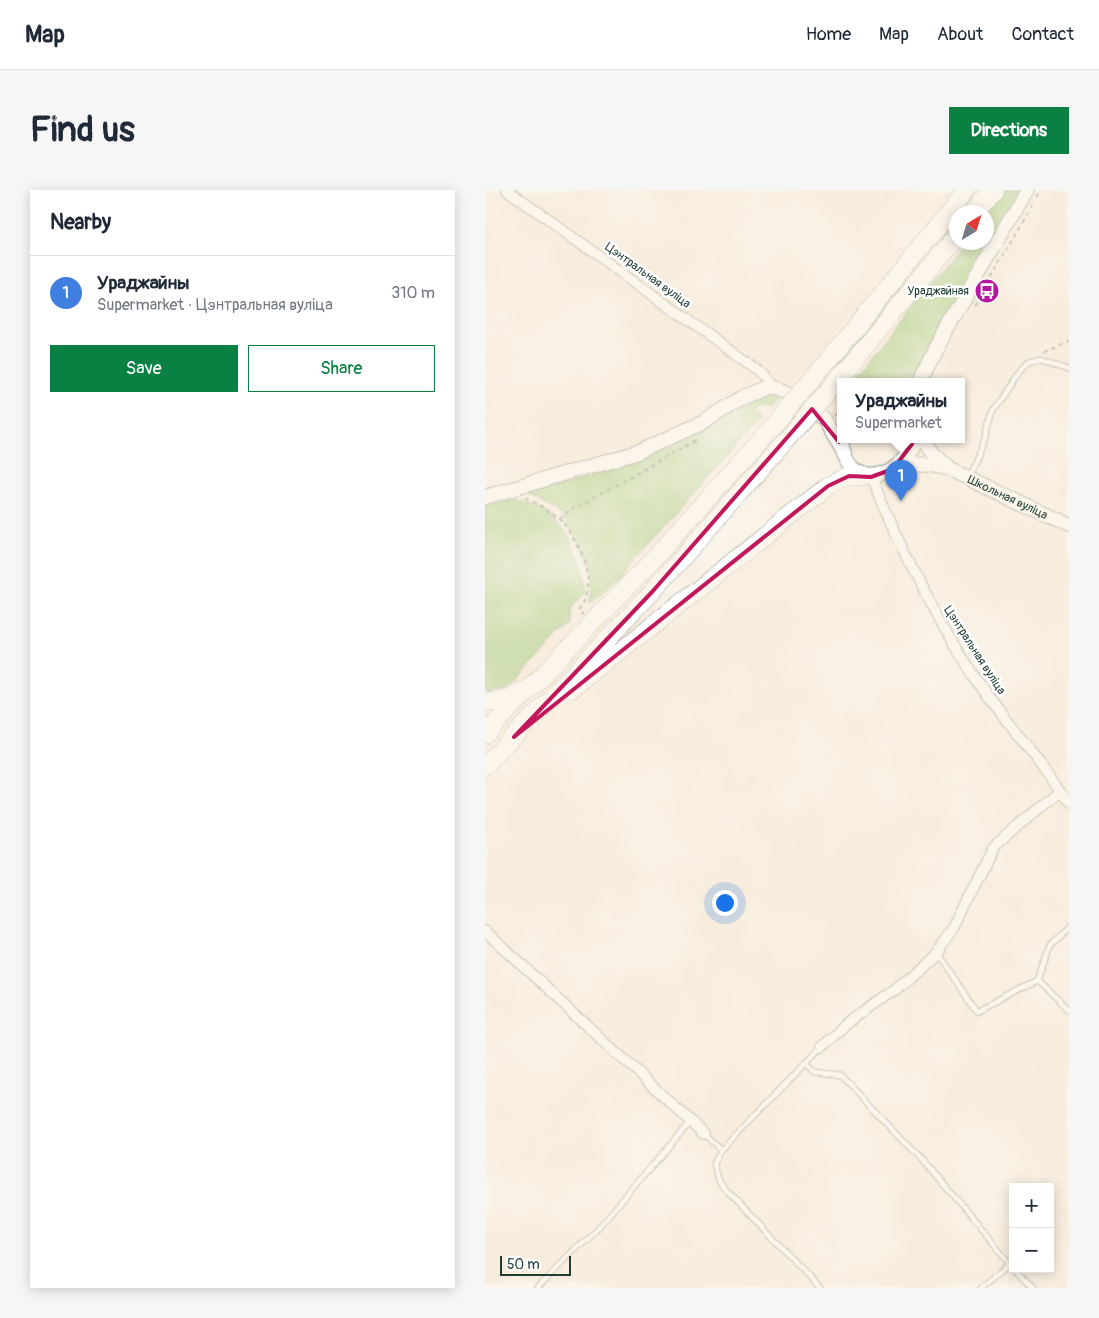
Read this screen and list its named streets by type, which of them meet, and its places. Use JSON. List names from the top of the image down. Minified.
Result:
{"streets":{"street":["Цэнтральная вуліца","Школьная вуліца"]},"places":{"bus stop":["Ураджайная"]},"scale_bar":"50 m","north":"top right","page":{"header":"Map","nav":["Home","Map","About","Contact"],"buttons":["Directions",["Save","Share"]],"title":"Find us","heading":"Nearby","list":[{"mark":"1","name":"Ураджайны","note":"Supermarket · Цэнтральная вуліца","value":"310 m"}],"popup":["Ураджайны","Supermarket"],"pins":"1","map_buttons":["+","−"],"scale":"50 m"}}
